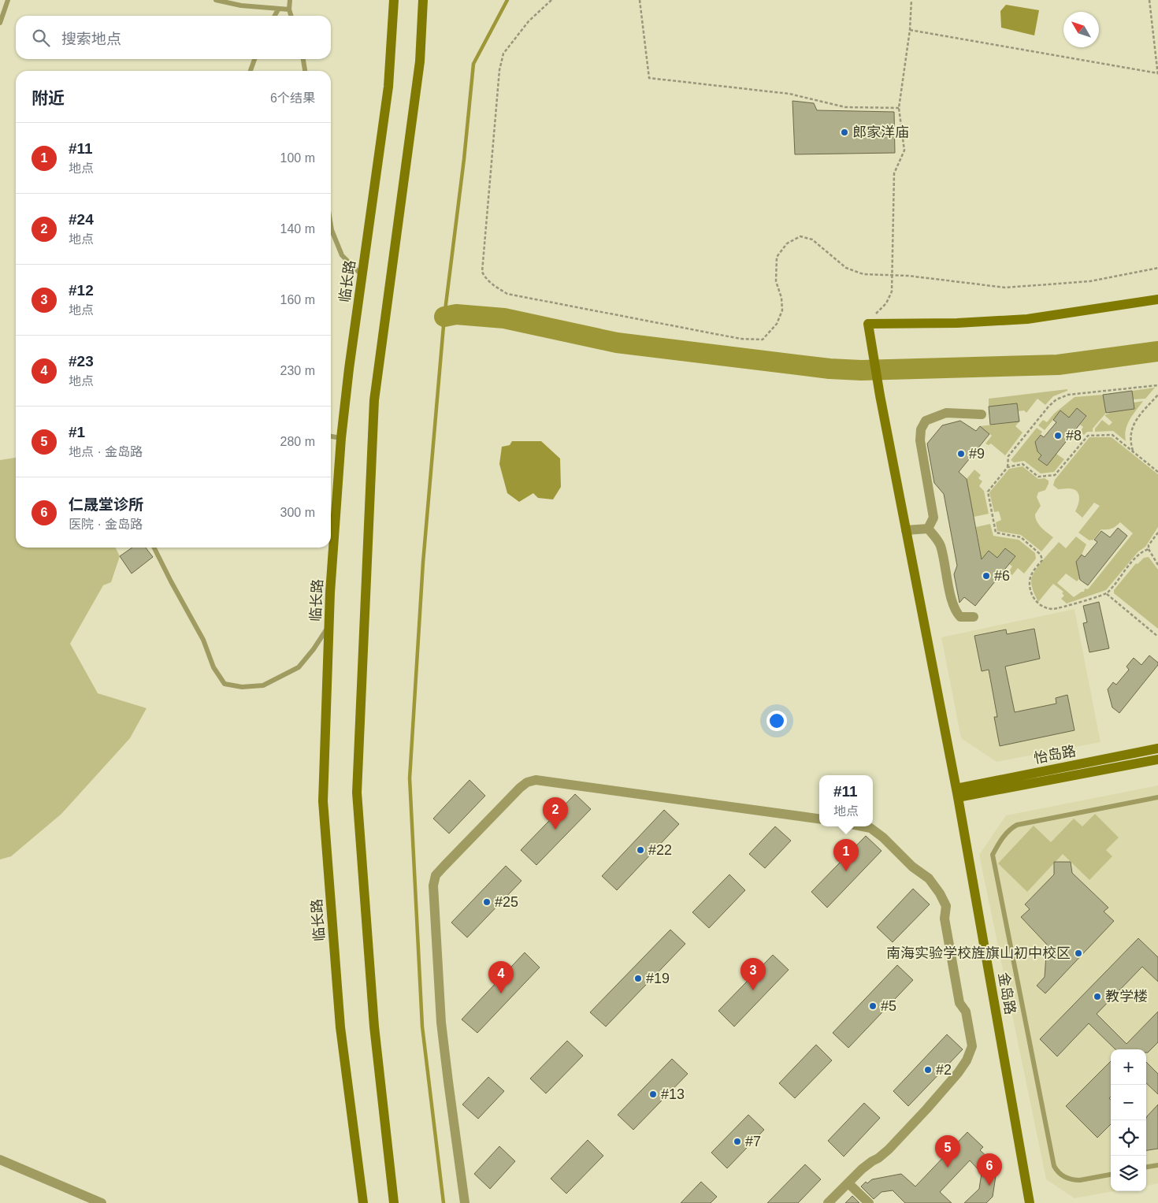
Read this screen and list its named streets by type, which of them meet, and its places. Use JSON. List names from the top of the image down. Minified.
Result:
{"streets":{"main road":["临长路","怡岛路","金岛路"]},"crossings":[["怡岛路","金岛路"]],"places":["郎家洋庙","#8","#9","#6","#22","#25","南海实验学校旌旗山初中校区","#19","教学楼","#5","#2","#13","#7"],"north":"top left","page":{"search":"搜索地点","heading":["附近","6个结果"],"list":[{"mark":"1","name":"#11","note":"地点","value":"100 m"},{"mark":"2","name":"#24","note":"地点","value":"140 m"},{"mark":"3","name":"#12","note":"地点","value":"160 m"},{"mark":"4","name":"#23","note":"地点","value":"230 m"},{"mark":"5","name":"#1","note":"地点 · 金岛路","value":"280 m"},{"mark":"6","name":"仁晟堂诊所","note":"医院 · 金岛路","value":"300 m"}],"popup":["#11","地点"],"pins":["2","1","3","4","5","6"],"map_buttons":["+","−"]}}
